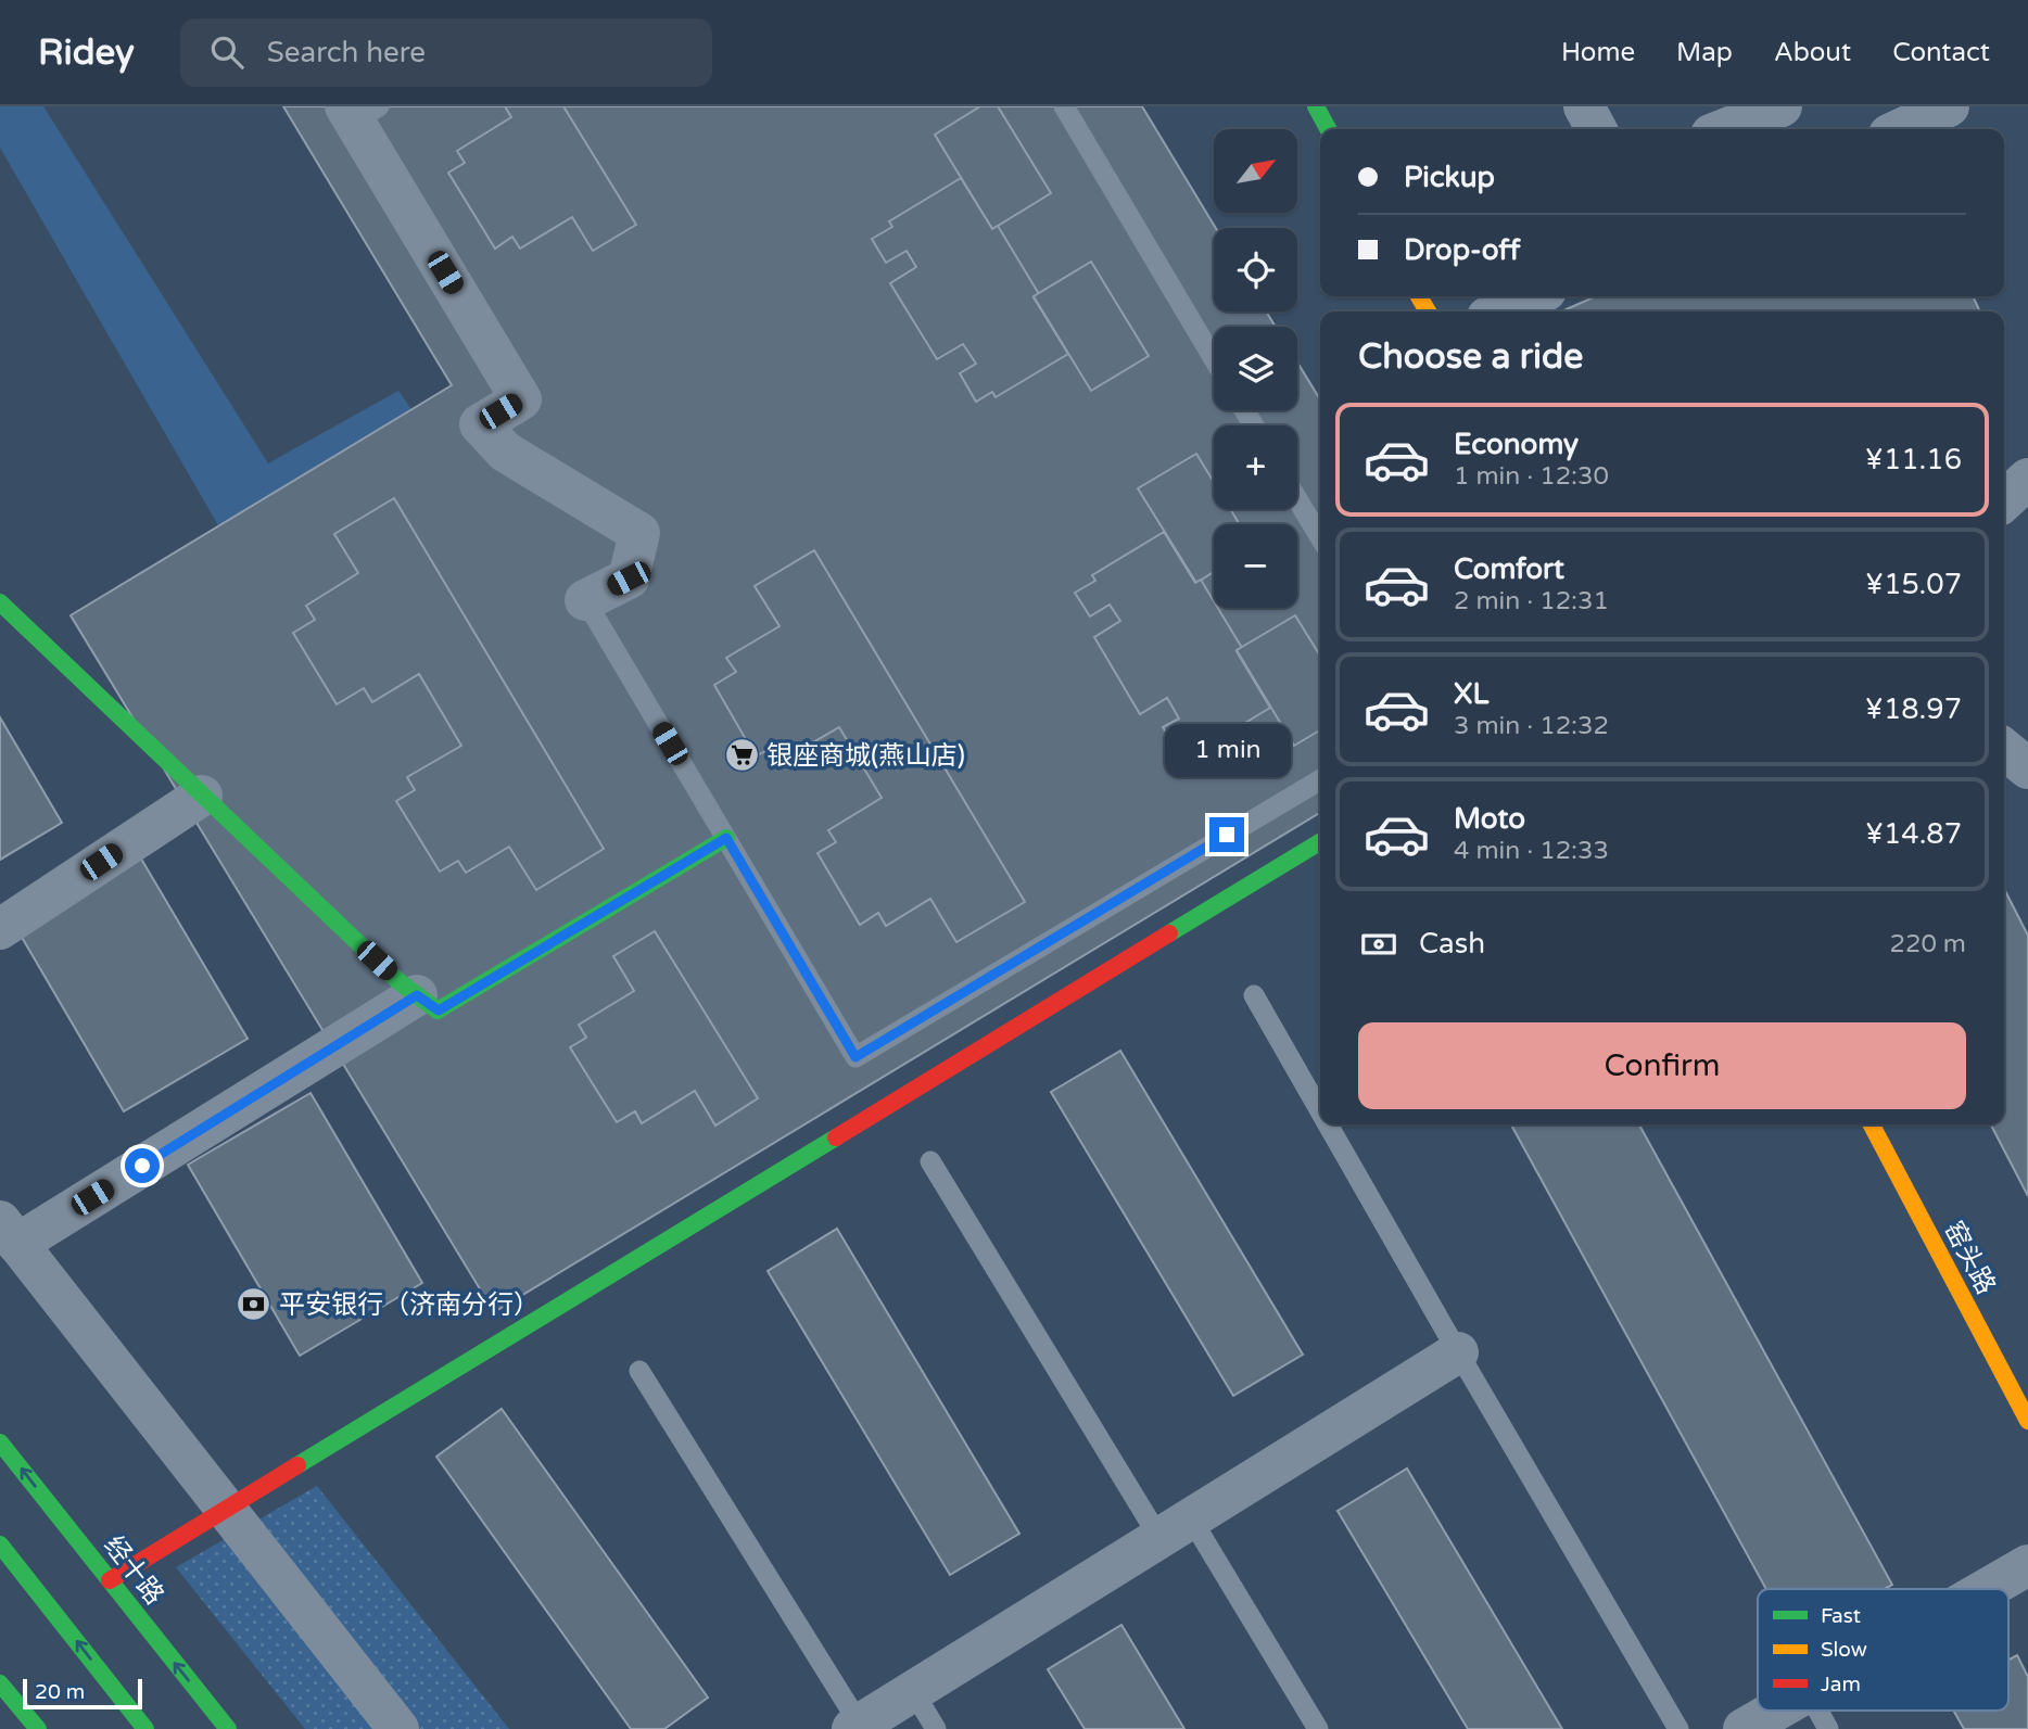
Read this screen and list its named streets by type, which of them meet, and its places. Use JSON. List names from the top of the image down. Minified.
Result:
{"streets":{"main road":["窑头路","经十路"]},"places":{"supermarket":["银座商城(燕山店)"],"bank":["平安银行（济南分行）"]},"legend":["Fast","Slow","Jam"],"scale_bar":"20 m","north":"top right","page":{"header":"Ridey","search":"Search here","nav":["Home","Map","About","Contact"],"map_buttons":["+","−"],"banner":["Pickup","Drop-off"],"heading":"Choose a ride","list":[{"name":"Economy","note":"1 min · 12:30","value":"¥11.16"},{"name":"Comfort","note":"2 min · 12:31","value":"¥15.07"},{"name":"XL","note":"3 min · 12:32","value":"¥18.97"},{"name":"Moto","note":"4 min · 12:33","value":"¥14.87"}],"bubble":"1 min","pay":["Cash","220 m"],"buttons":"Confirm","scale":"20 m"}}
